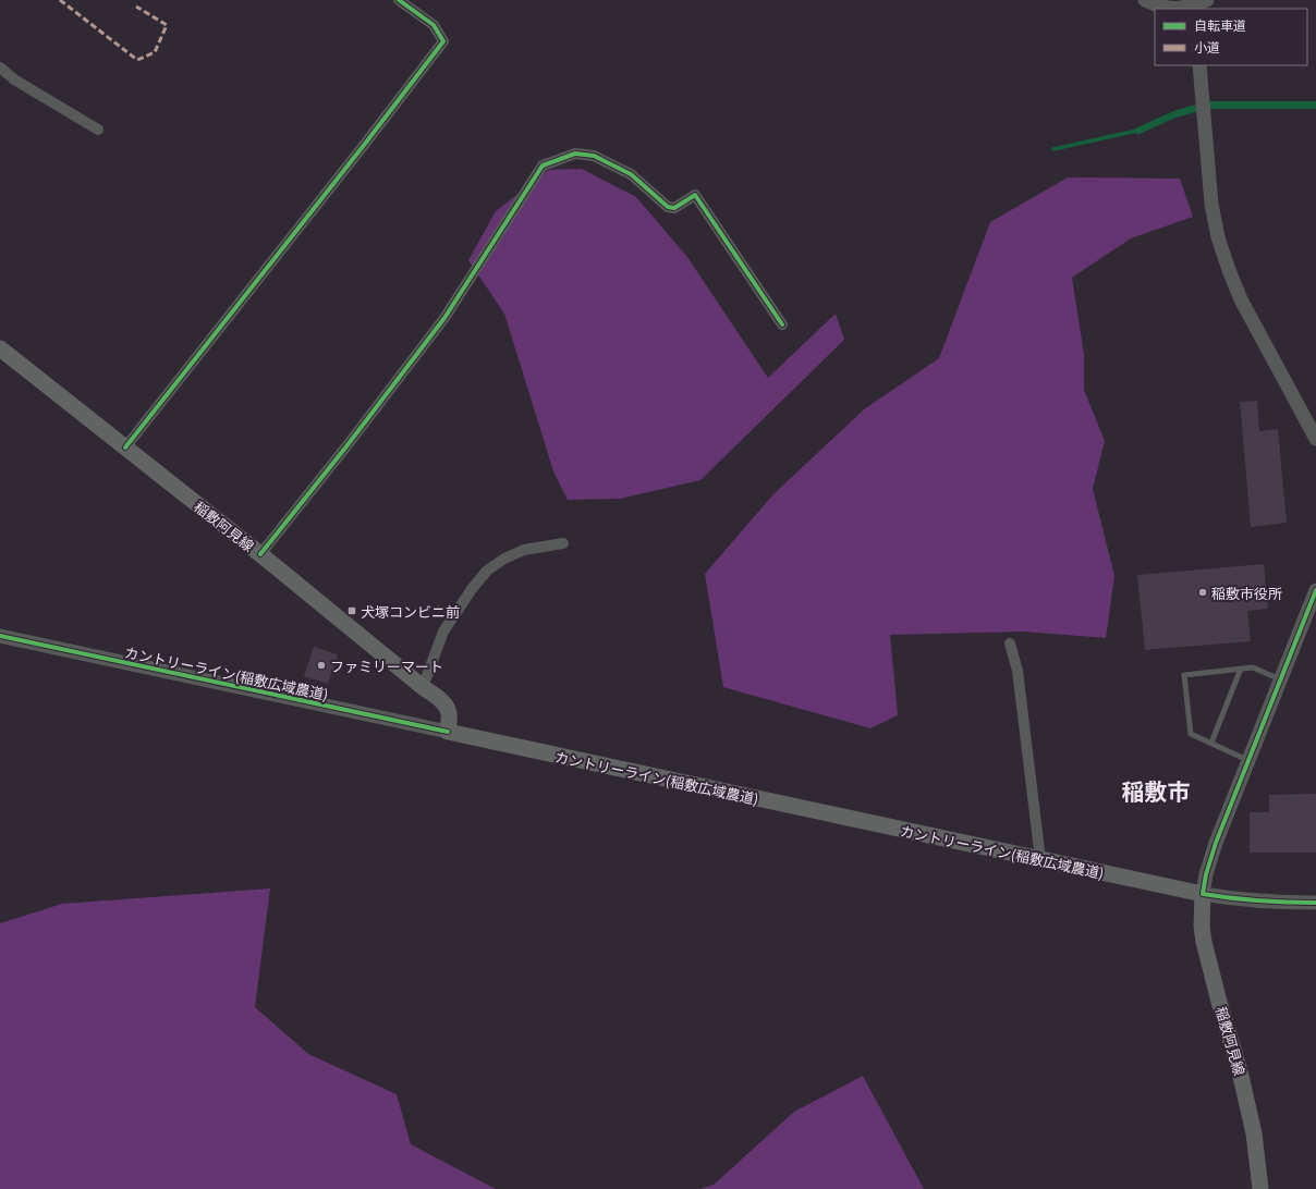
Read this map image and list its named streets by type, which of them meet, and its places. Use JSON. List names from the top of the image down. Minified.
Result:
{"streets":{"main road":["稲敷阿見線","カントリーライン(稲敷広域農道)"]},"crossings":[["稲敷阿見線","カントリーライン(稲敷広域農道)"]],"districts":["稲敷市"],"places":{"other":["稲敷市役所","ファミリーマート"],"transit":["犬塚コンビニ前"]},"legend":["自転車道","小道"]}
